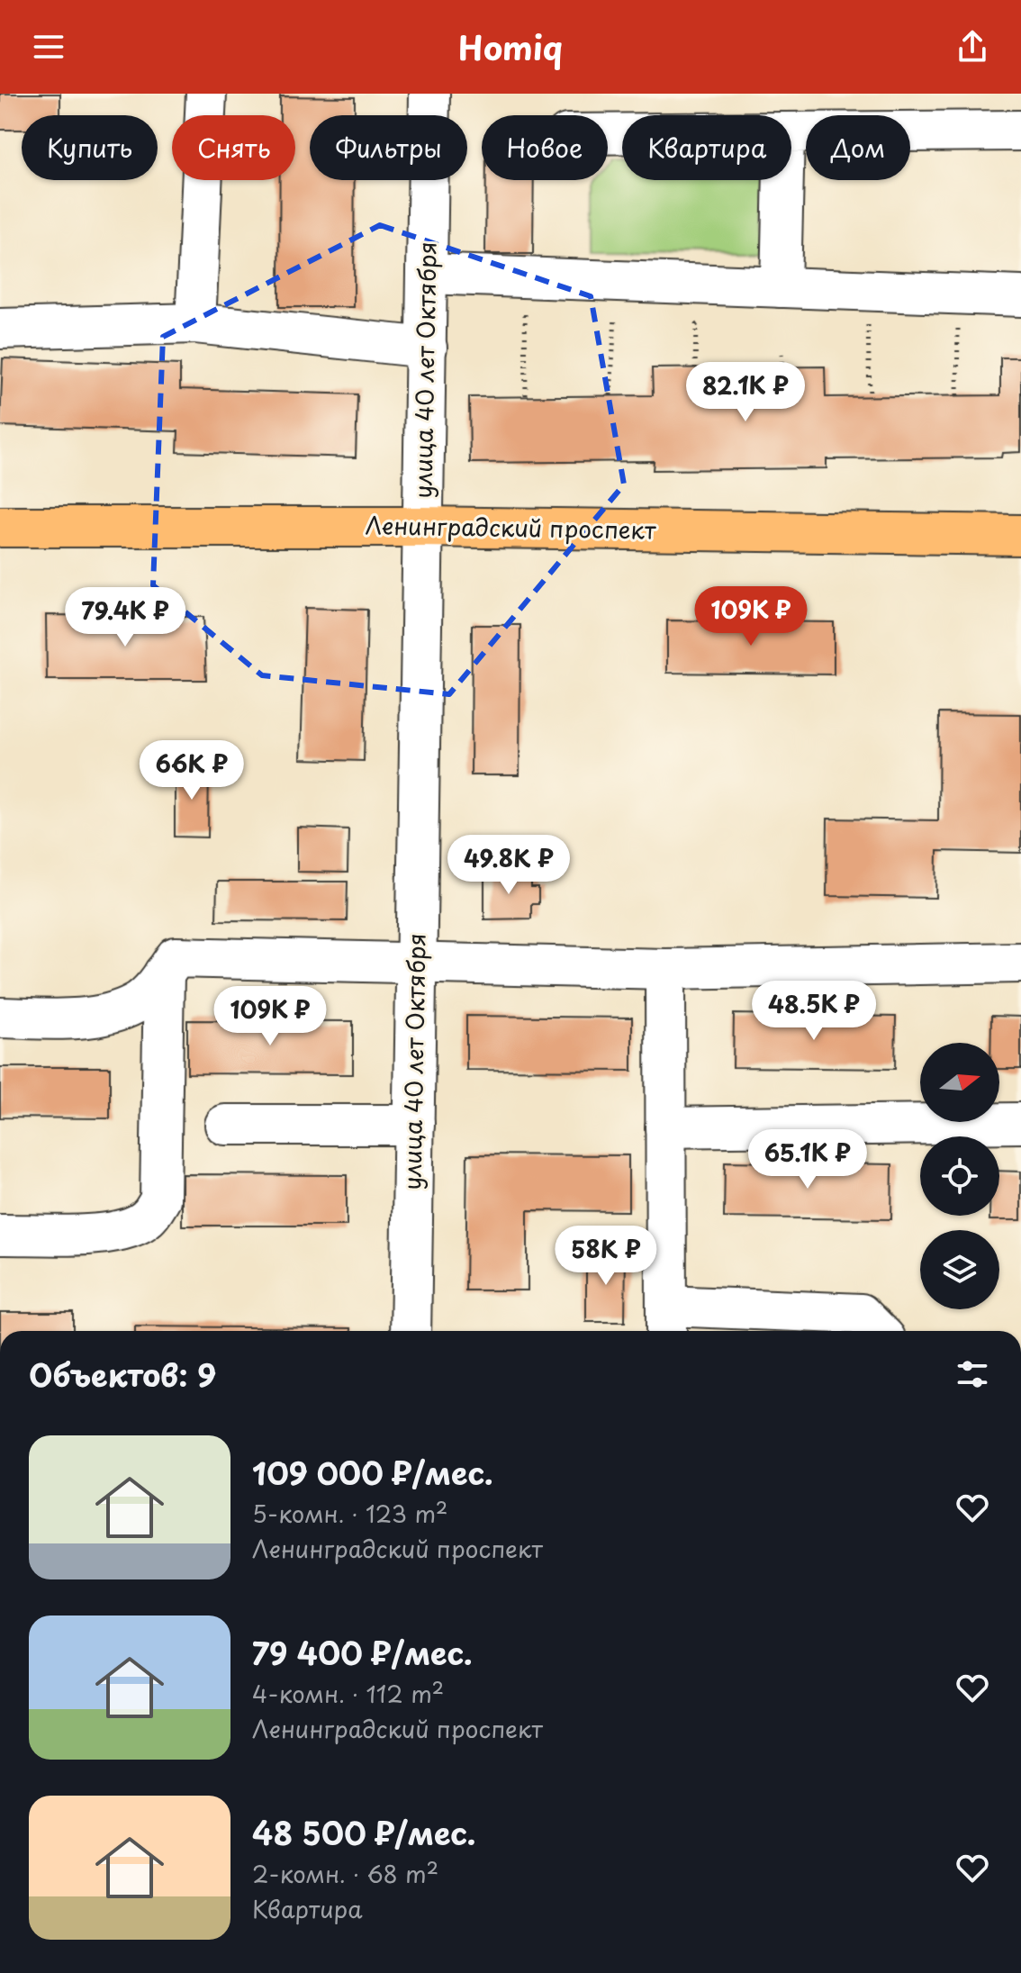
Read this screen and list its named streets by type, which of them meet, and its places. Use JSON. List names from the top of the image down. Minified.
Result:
{"streets":{"main road":["Ленинградский проспект"],"street":["улица 40 лет Октября"]},"crossings":[["улица 40 лет Октября","Ленинградский проспект"]],"north":"right","page":{"header":"Homiq","chip":["Купить","Снять","Фильтры","Новое","Квартира","Дом"],"price":["82.1K ₽","109K ₽","79.4K ₽","66K ₽","49.8K ₽","48.5K ₽","109K ₽","65.1K ₽","58K ₽"],"heading":"Объектов: 9","list":[{"name":"109 000 ₽/мес.","note":"5-комн. · 123 m² · Ленинградский проспект"},{"name":"79 400 ₽/мес.","note":"4-комн. · 112 m² · Ленинградский проспект"},{"name":"48 500 ₽/мес.","note":"2-комн. · 68 m² · Квартира"}]}}
